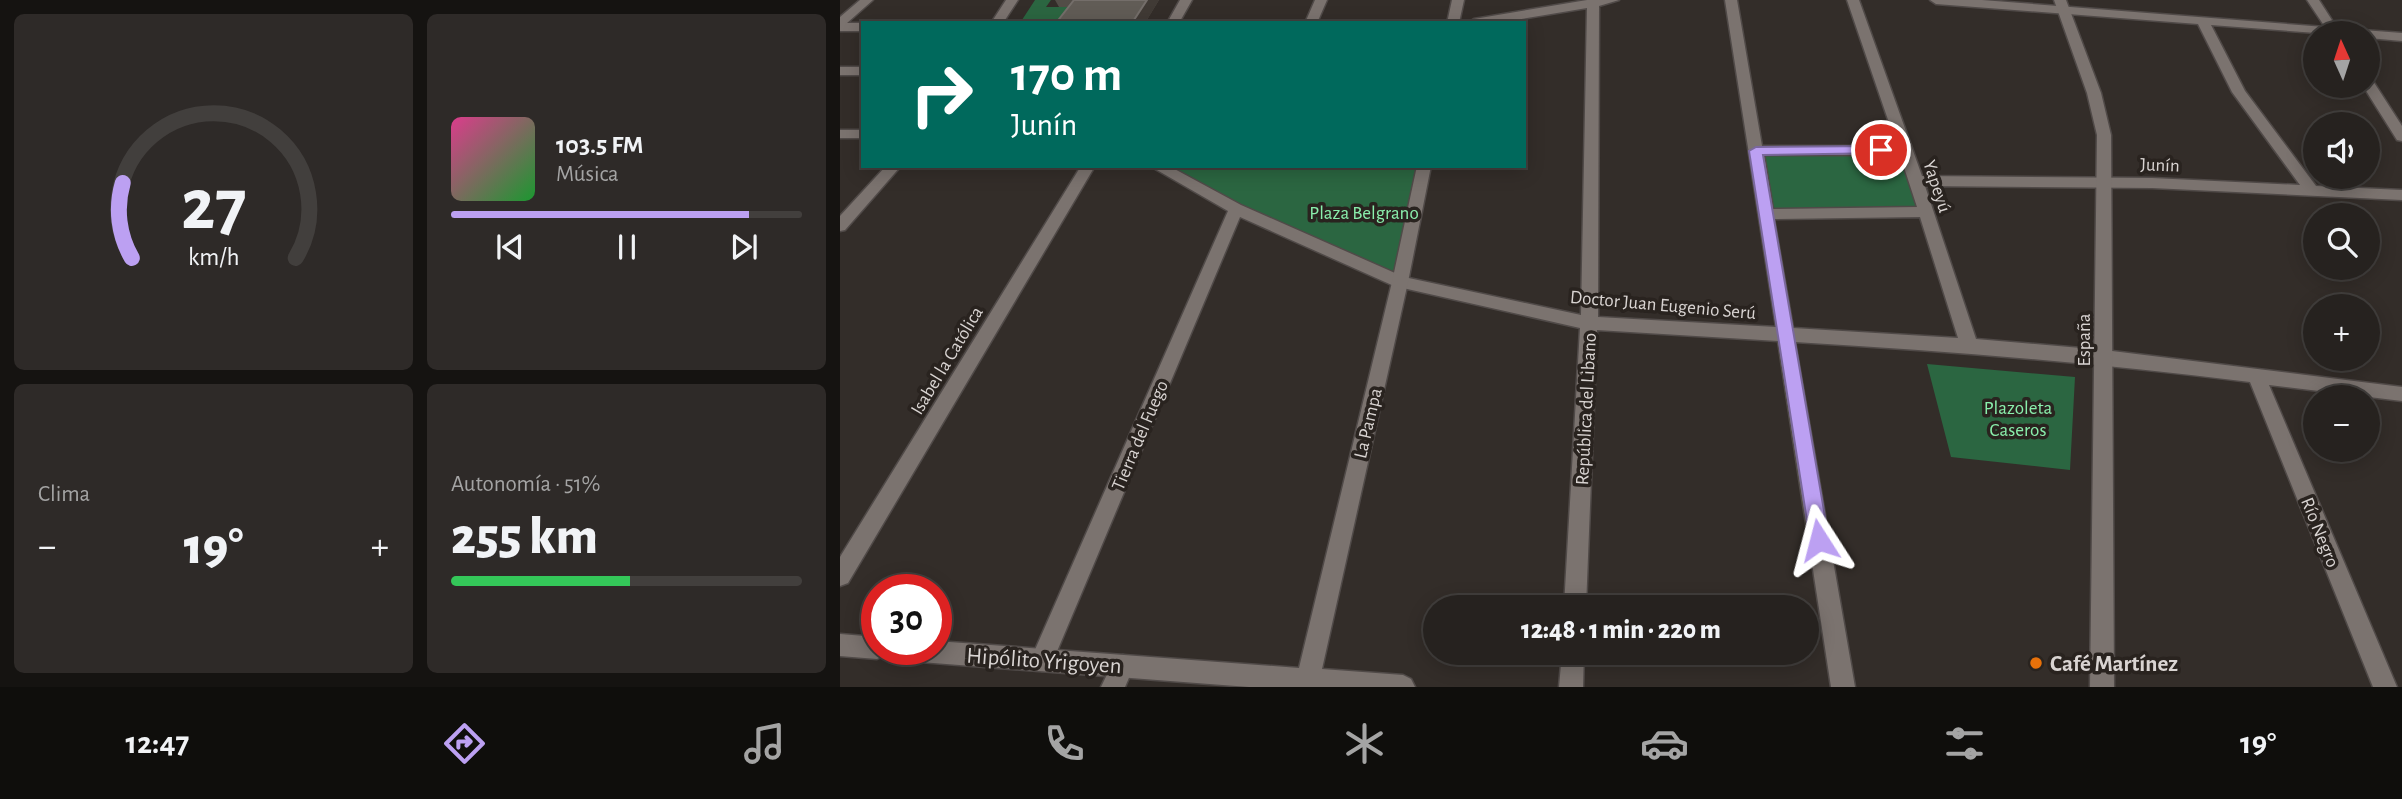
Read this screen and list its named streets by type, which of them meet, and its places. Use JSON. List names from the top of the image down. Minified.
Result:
{"streets":{"street":["Junín","Yapeyú","Doctor Juan Eugenio Serú","España","Isabel la Católica","República del Libano","La Pampa","Tierra del Fuego","Río Negro","Hipólito Yrigoyen"]},"crossings":[["Junín","Yapeyú"],["Junín","España"],["Yapeyú","Doctor Juan Eugenio Serú"],["Doctor Juan Eugenio Serú","España"],["Doctor Juan Eugenio Serú","República del Libano"],["Doctor Juan Eugenio Serú","La Pampa"],["Doctor Juan Eugenio Serú","Tierra del Fuego"],["Doctor Juan Eugenio Serú","Río Negro"],["La Pampa","Hipólito Yrigoyen"],["Tierra del Fuego","Hipólito Yrigoyen"]],"parks":["Plaza Belgrano","Plazoleta Caseros"],"places":["Café Martínez"],"north":"top","page":{"map_buttons":["+","−"],"turn":["170 m","Junín"],"song":["103.5 FM","Música"],"tile":["Clima",["Autonomía · 51%","255 km"]],"heat":["−","19°","+"],"limit":"30","trip":"12:48 · 1 min · 220 m","tabs":["12:47","19°"],"gauge":["27","km/h"]}}
